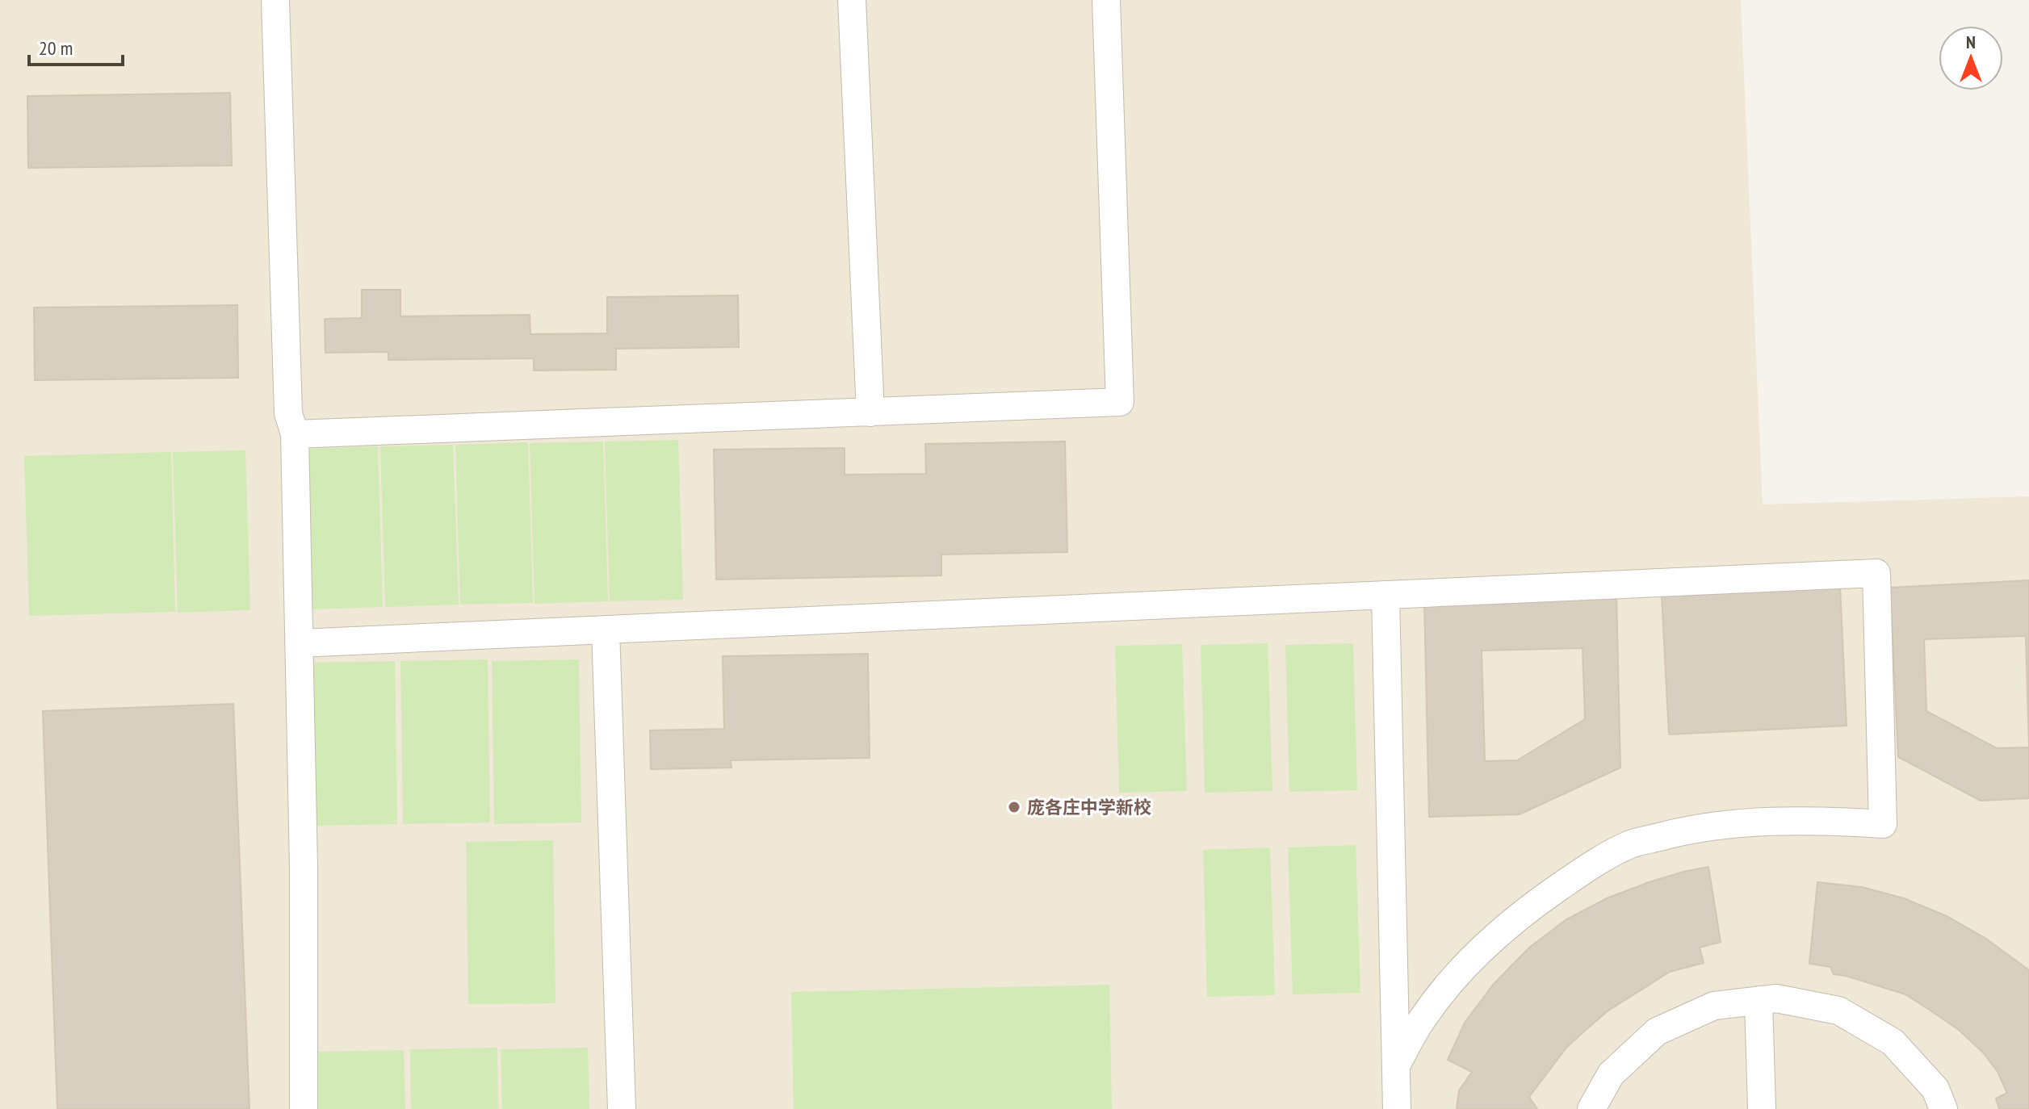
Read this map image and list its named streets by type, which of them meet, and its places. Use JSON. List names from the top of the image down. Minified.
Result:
{"places":["庞各庄中学新校"],"scale_bar":"20 m","north":"top"}
